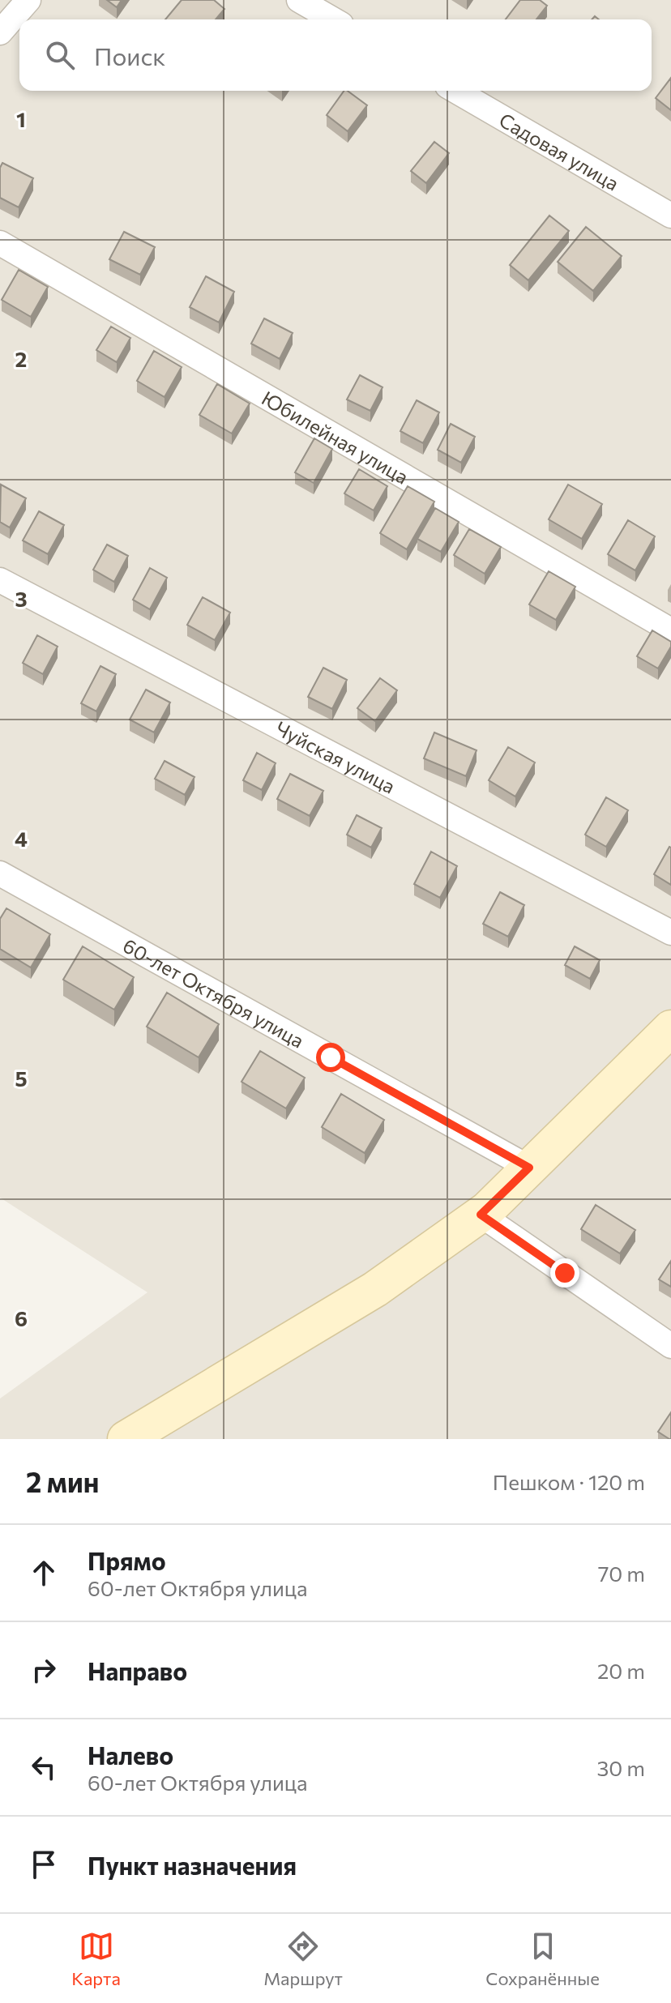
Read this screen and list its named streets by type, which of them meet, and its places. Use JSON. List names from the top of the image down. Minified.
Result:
{"streets":{"street":["Садовая улица","Юбилейная улица","Чуйская улица","60-лет Октября улица"]},"page":{"search":"Поиск","heading":["2 мин","Пешком · 120 m"],"list":[["Прямо","60-лет Октября улица","70 m"],["Направо","20 m"],["Налево","60-лет Октября улица","30 m"],"Пункт назначения"],"nav":["Карта","Маршрут","Сохранённые"]},"grid":{"rows":["1","2","3","4","5","6"]}}
